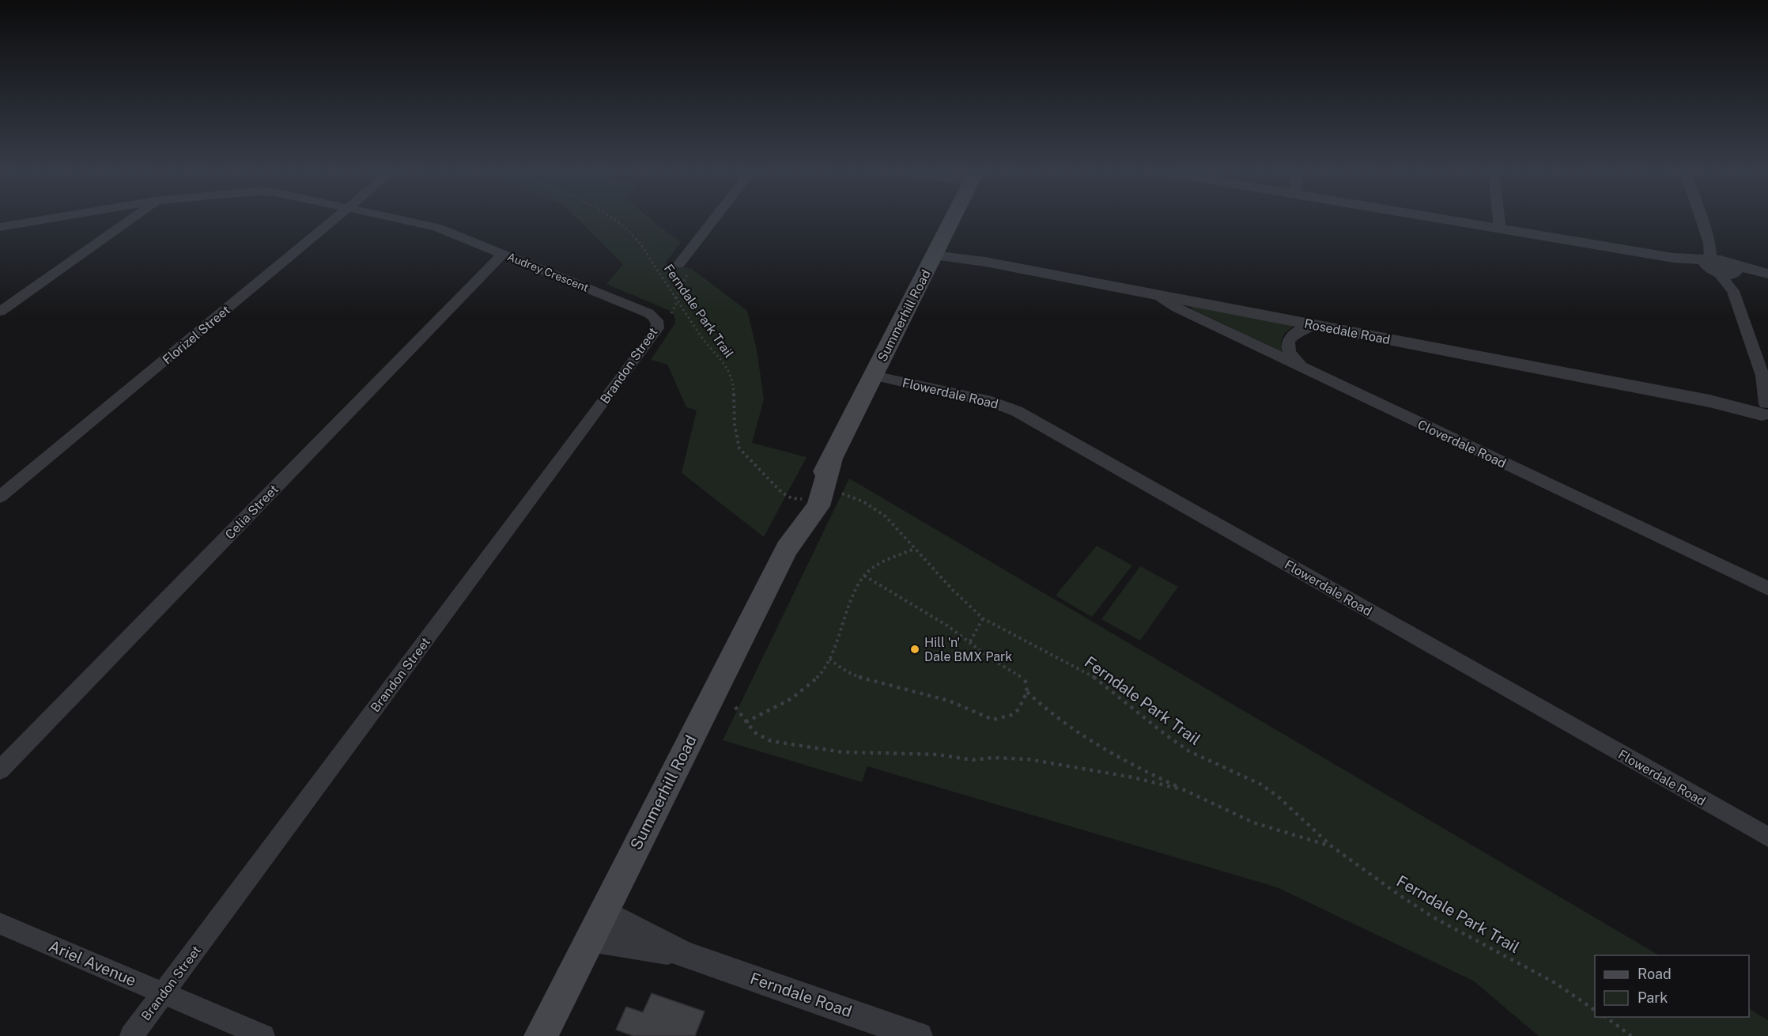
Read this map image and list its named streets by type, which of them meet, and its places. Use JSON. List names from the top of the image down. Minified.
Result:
{"streets":{"main road":["Summerhill Road"],"street":["Audrey Crescent","Rosedale Road","Florizel Street","Brandon Street","Flowerdale Road","Cloverdale Road","Celia Street","Ariel Avenue","Ferndale Road"],"path":["Ferndale Park Trail"]},"crossings":[["Audrey Crescent","Brandon Street"],["Audrey Crescent","Celia Street"],["Ferndale Park Trail","Summerhill Road"],["Summerhill Road","Rosedale Road"],["Summerhill Road","Flowerdale Road"],["Summerhill Road","Ferndale Road"],["Rosedale Road","Cloverdale Road"],["Brandon Street","Ariel Avenue"]],"places":["Hill 'n' Dale BMX Park"],"legend":["Road","Park"]}
